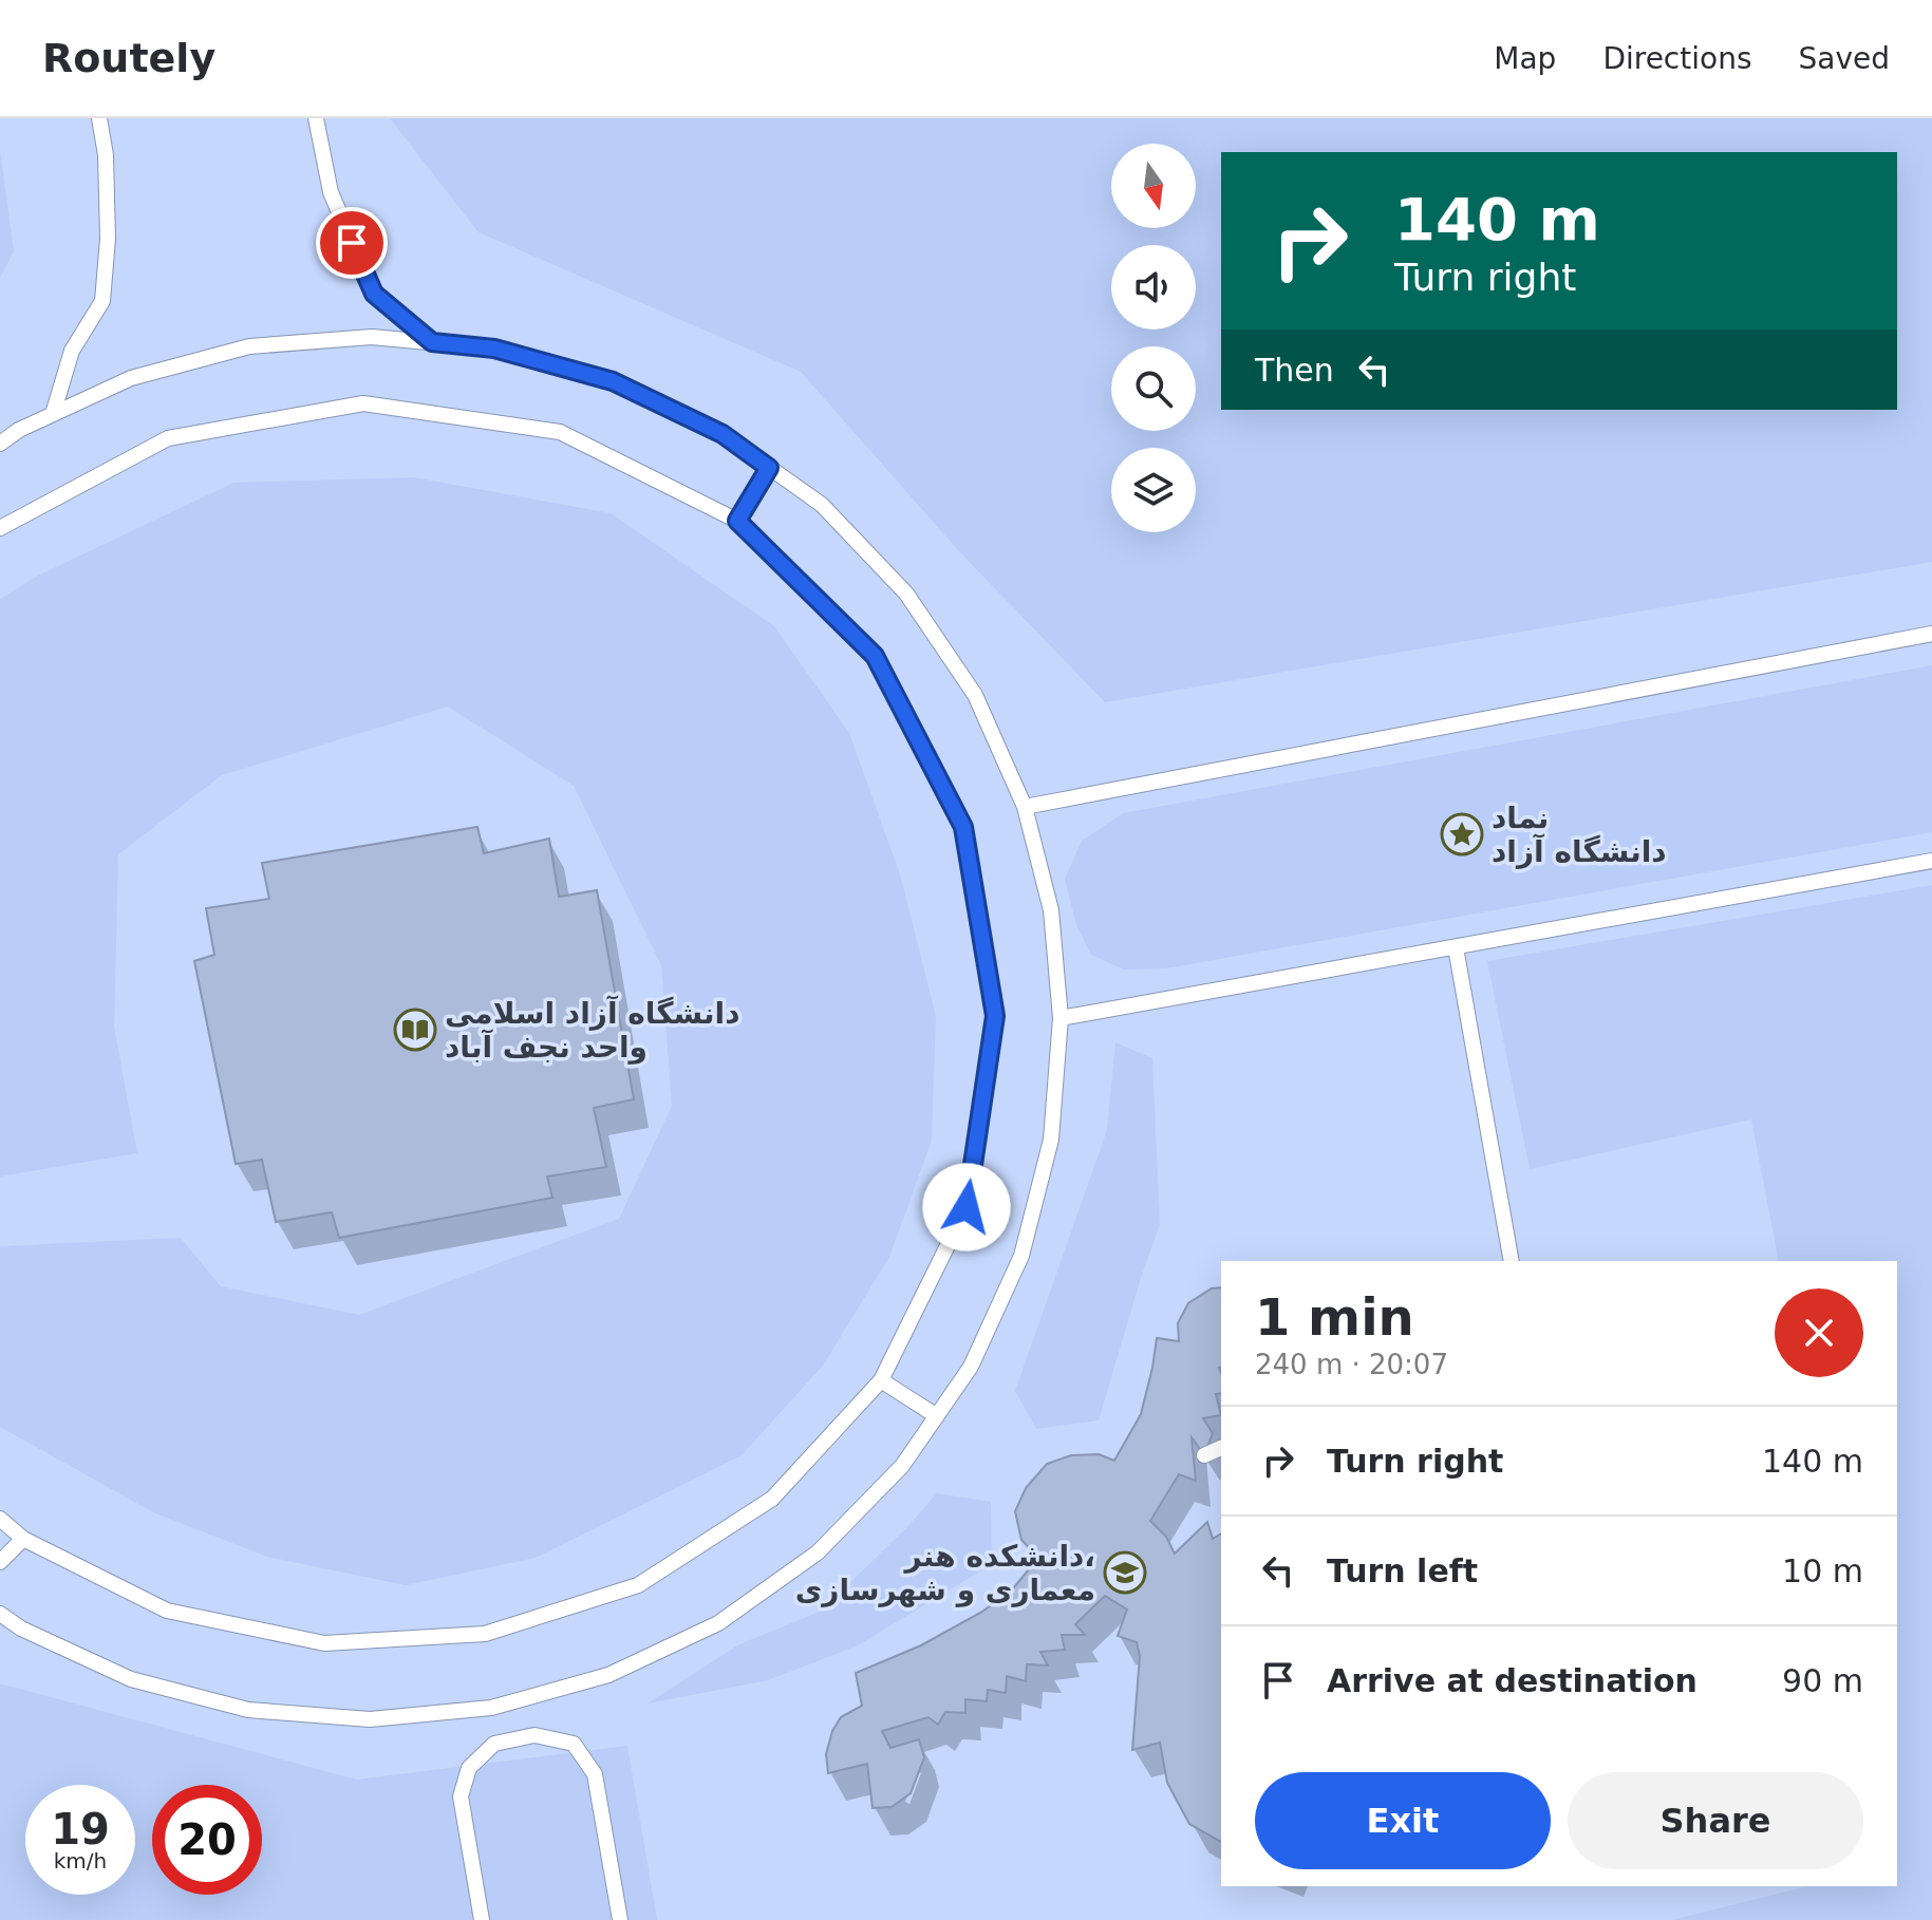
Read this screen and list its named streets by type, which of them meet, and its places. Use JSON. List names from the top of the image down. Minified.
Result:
{"places":{"place":["نماد دانشگاه آزاد"],"library":["دانشگاه آزاد اسلامی واحد نجف آباد"],"school or university":["دانشکده هنر، معماری و شهرسازی"]},"north":"bottom","page":{"header":"Routely","nav":["Map","Directions","Saved"],"turn":["140 m","Turn right"],"then":"Then","heading":["1 min","240 m · 20:07"],"list":[{"name":"Turn right","value":"140 m"},{"name":"Turn left","value":"10 m"},{"name":"Arrive at destination","value":"90 m"}],"buttons":["Exit","Share"],"speed":"19 km/h","limit":"20"}}
